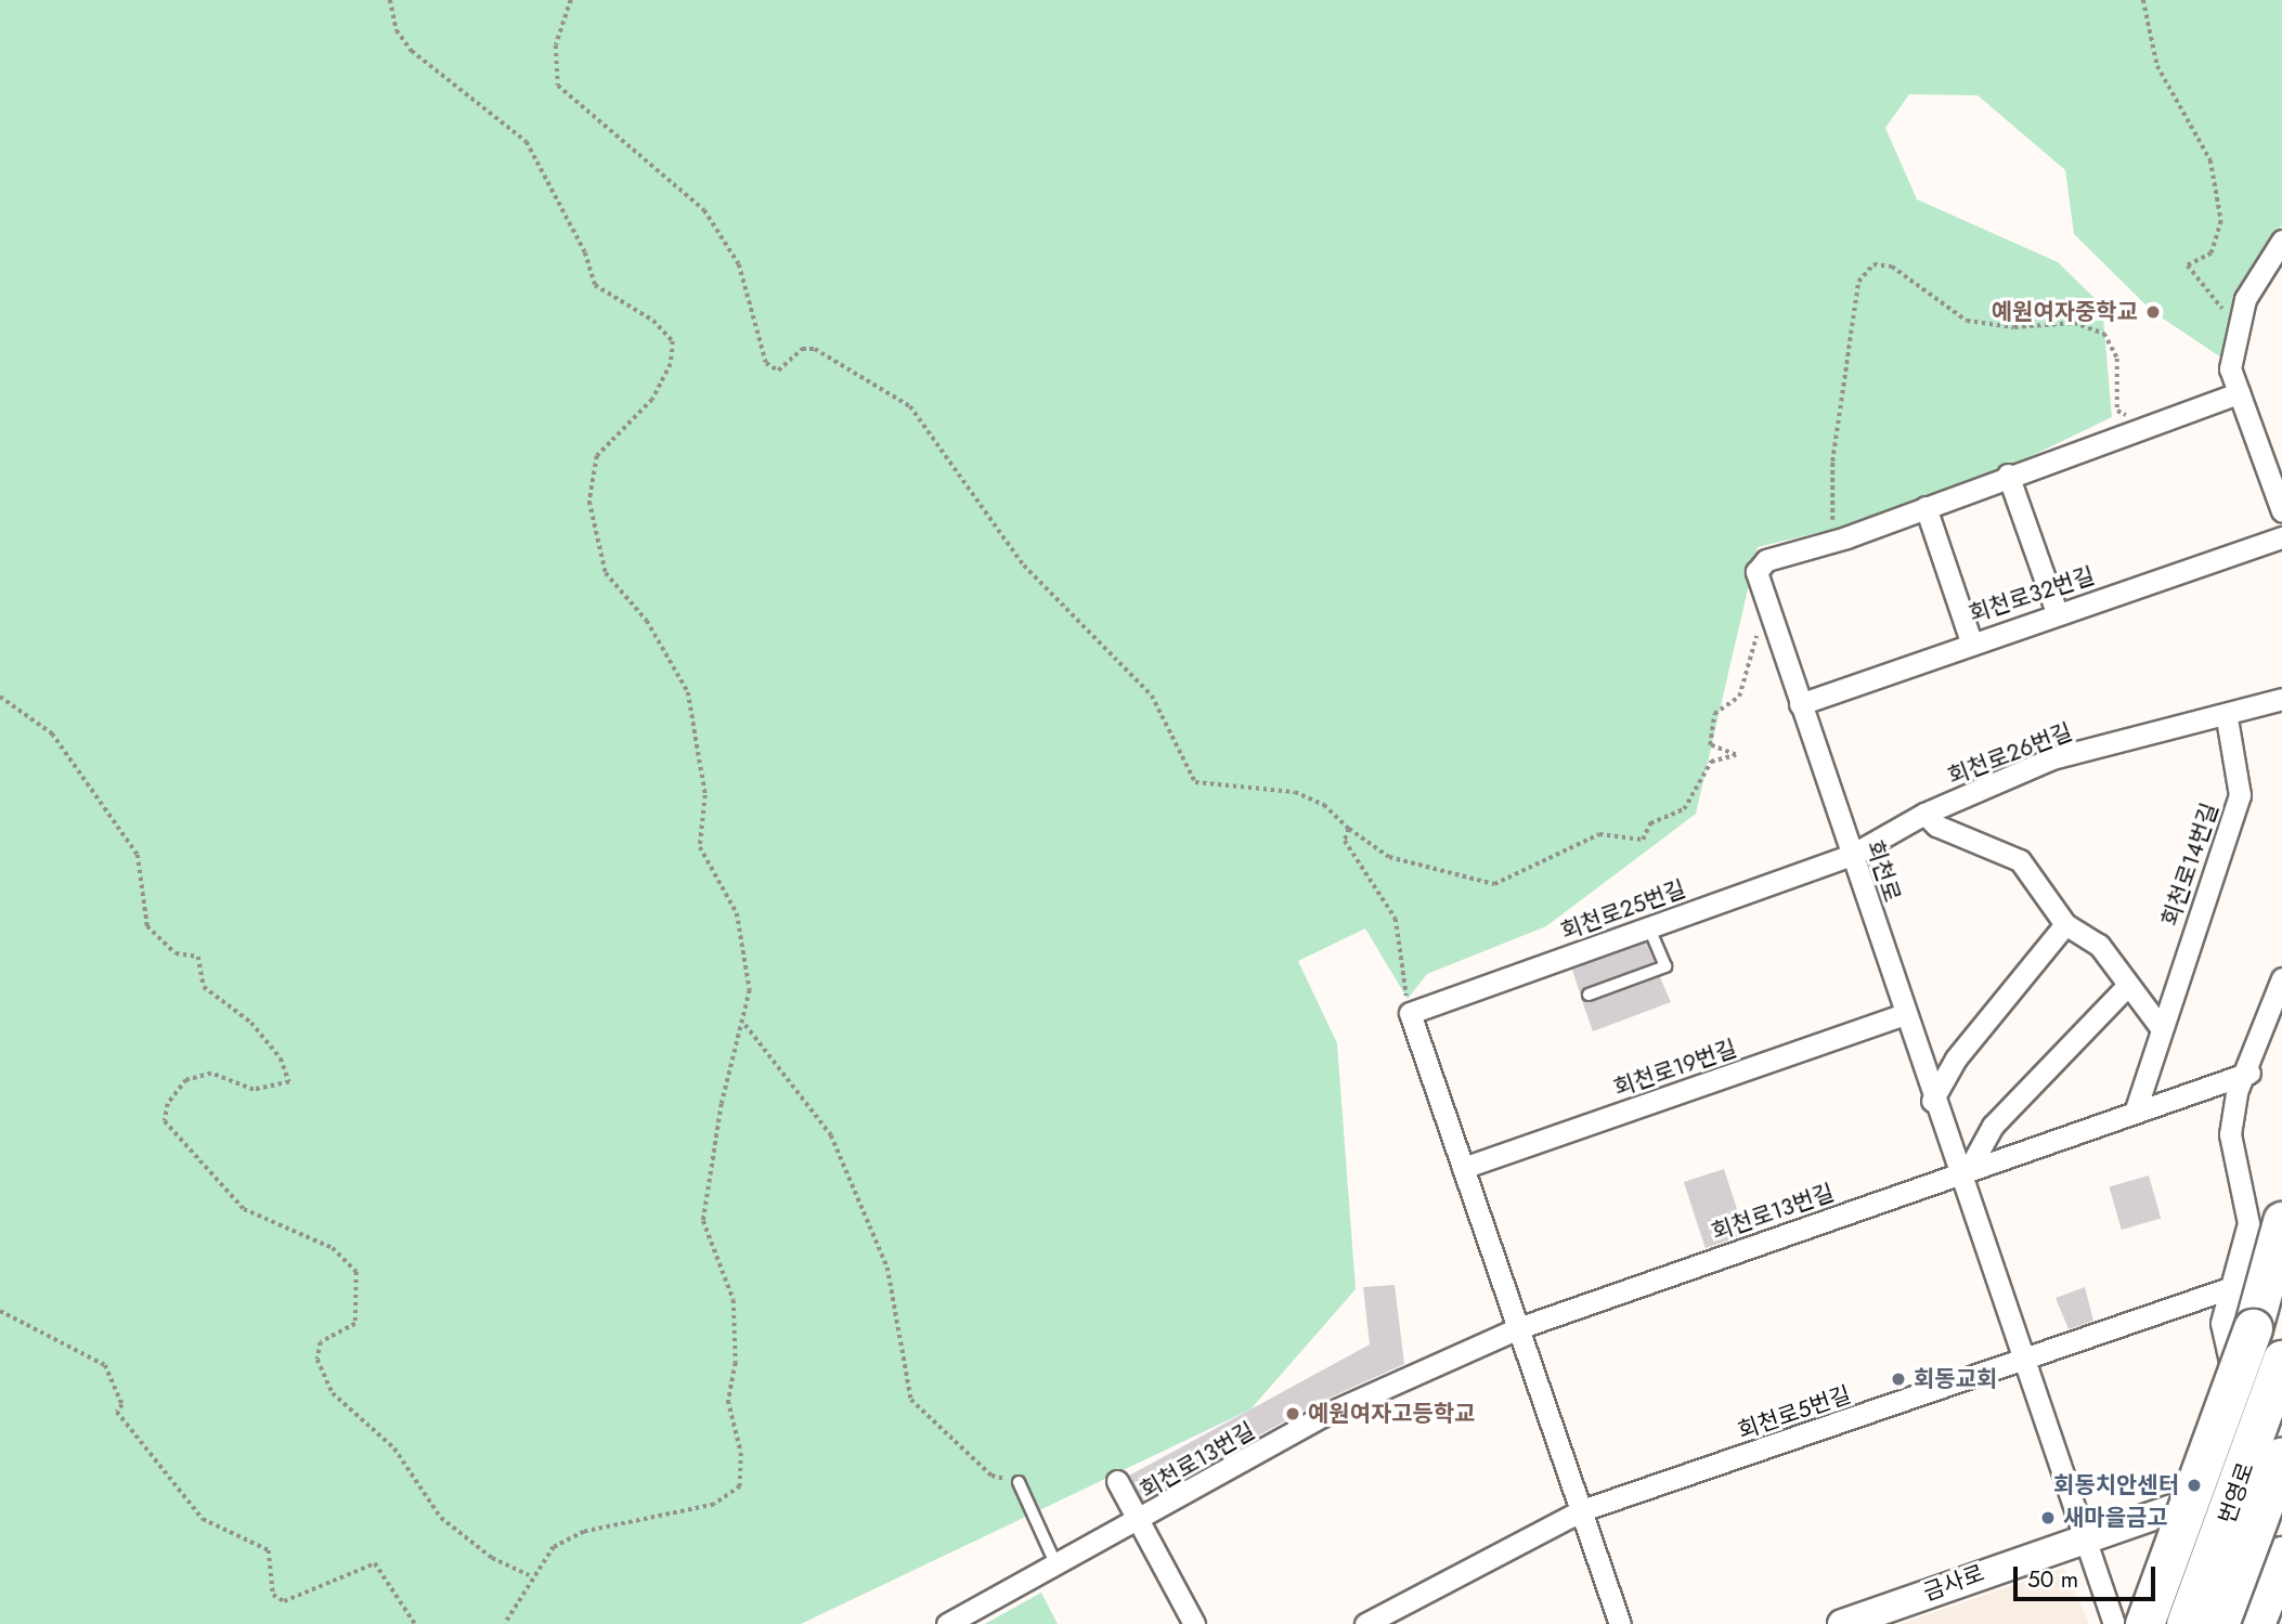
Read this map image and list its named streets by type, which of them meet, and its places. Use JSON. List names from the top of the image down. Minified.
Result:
{"streets":{"highway":["번영로"],"main road":["금사로"],"street":["회천로32번길","회천로26번길","회천로14번길","회천로","회천로25번길","회천로19번길","회천로13번길","회천로5번길"]},"crossings":[["회천로32번길","회천로"],["회천로26번길","회천로14번길"],["회천로26번길","회천로"],["회천로26번길","회천로25번길"],["회천로","회천로25번길"],["회천로","회천로19번길"],["회천로","회천로13번길"],["회천로","회천로5번길"],["회천로","금사로"]],"places":["예원여자중학교","회동교회","예원여자고등학교","회동치안센터","새마을금고"],"scale_bar":"50 m"}
